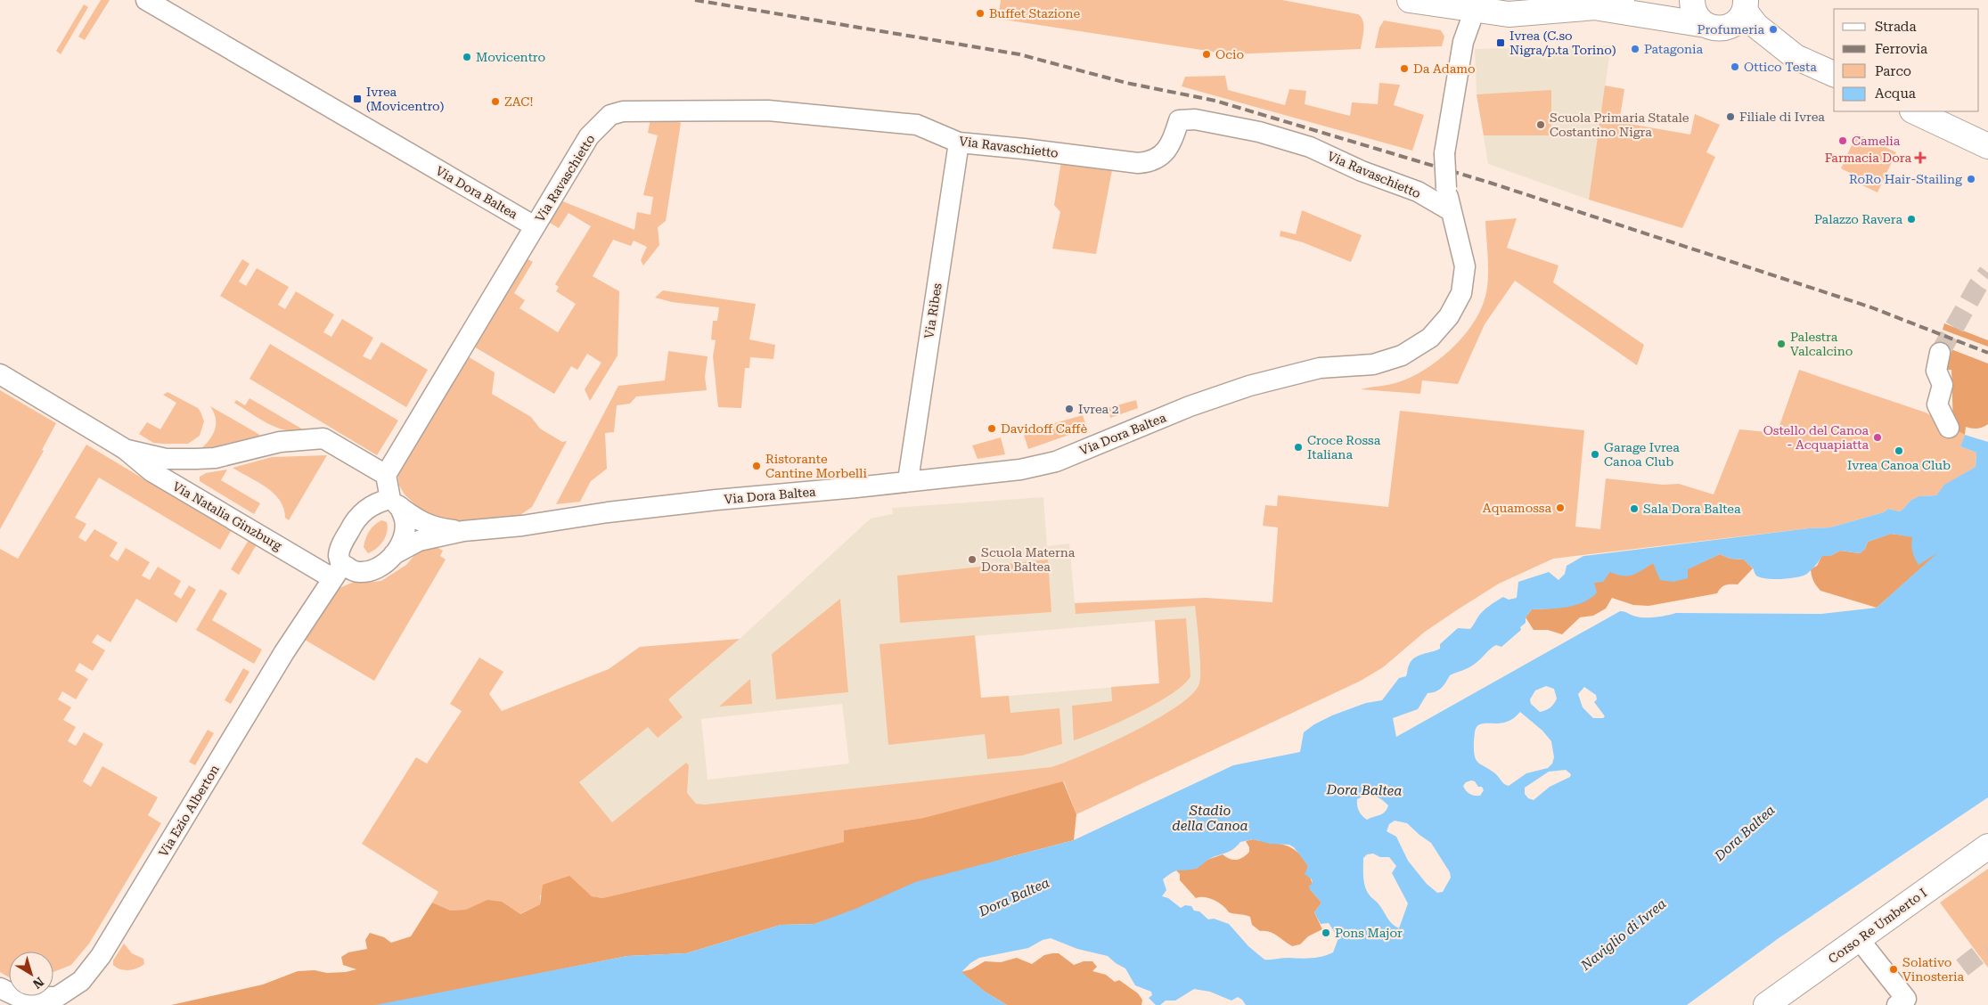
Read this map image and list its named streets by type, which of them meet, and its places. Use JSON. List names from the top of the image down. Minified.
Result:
{"streets":{"main road":["Corso Re Umberto I"],"street":["Via Ravaschietto","Via Dora Baltea","Via Ribes","Via Natalia Ginzburg","Via Ezio Alberton"]},"crossings":[["Via Ravaschietto","Via Dora Baltea"],["Via Ravaschietto","Via Ribes"],["Via Dora Baltea","Via Ribes"],["Via Dora Baltea","Via Natalia Ginzburg"],["Via Natalia Ginzburg","Via Ezio Alberton"]],"water":["Dora Baltea","Stadio della Canoa","Naviglio di Ivrea"],"places":{"other":["Buffet Stazione","Profumeria","Patagonia","Ocio","Movicentro","Ottico Testa","Da Adamo","ZAC!","Filiale di Ivrea","Scuola Primaria Statale Costantino Nigra","Camelia","RoRo Hair-Stailing","Palazzo Ravera","Palestra Valcalcino","Ivrea 2","Davidoff Caffè","Ostello del Canoa - Acquapiatta","Croce Rossa Italiana","Ivrea Canoa Club","Garage Ivrea Canoa Club","Ristorante Cantine Morbelli","Aquamossa","Sala Dora Baltea","Scuola Materna Dora Baltea","Pons Major","Solativo Vinosteria"],"transit":["Ivrea (C.so Nigra/p.ta Torino)","Ivrea (Movicentro)"],"health":["Farmacia Dora"]},"legend":["Strada","Ferrovia","Parco","Acqua"],"north":"bottom right"}
